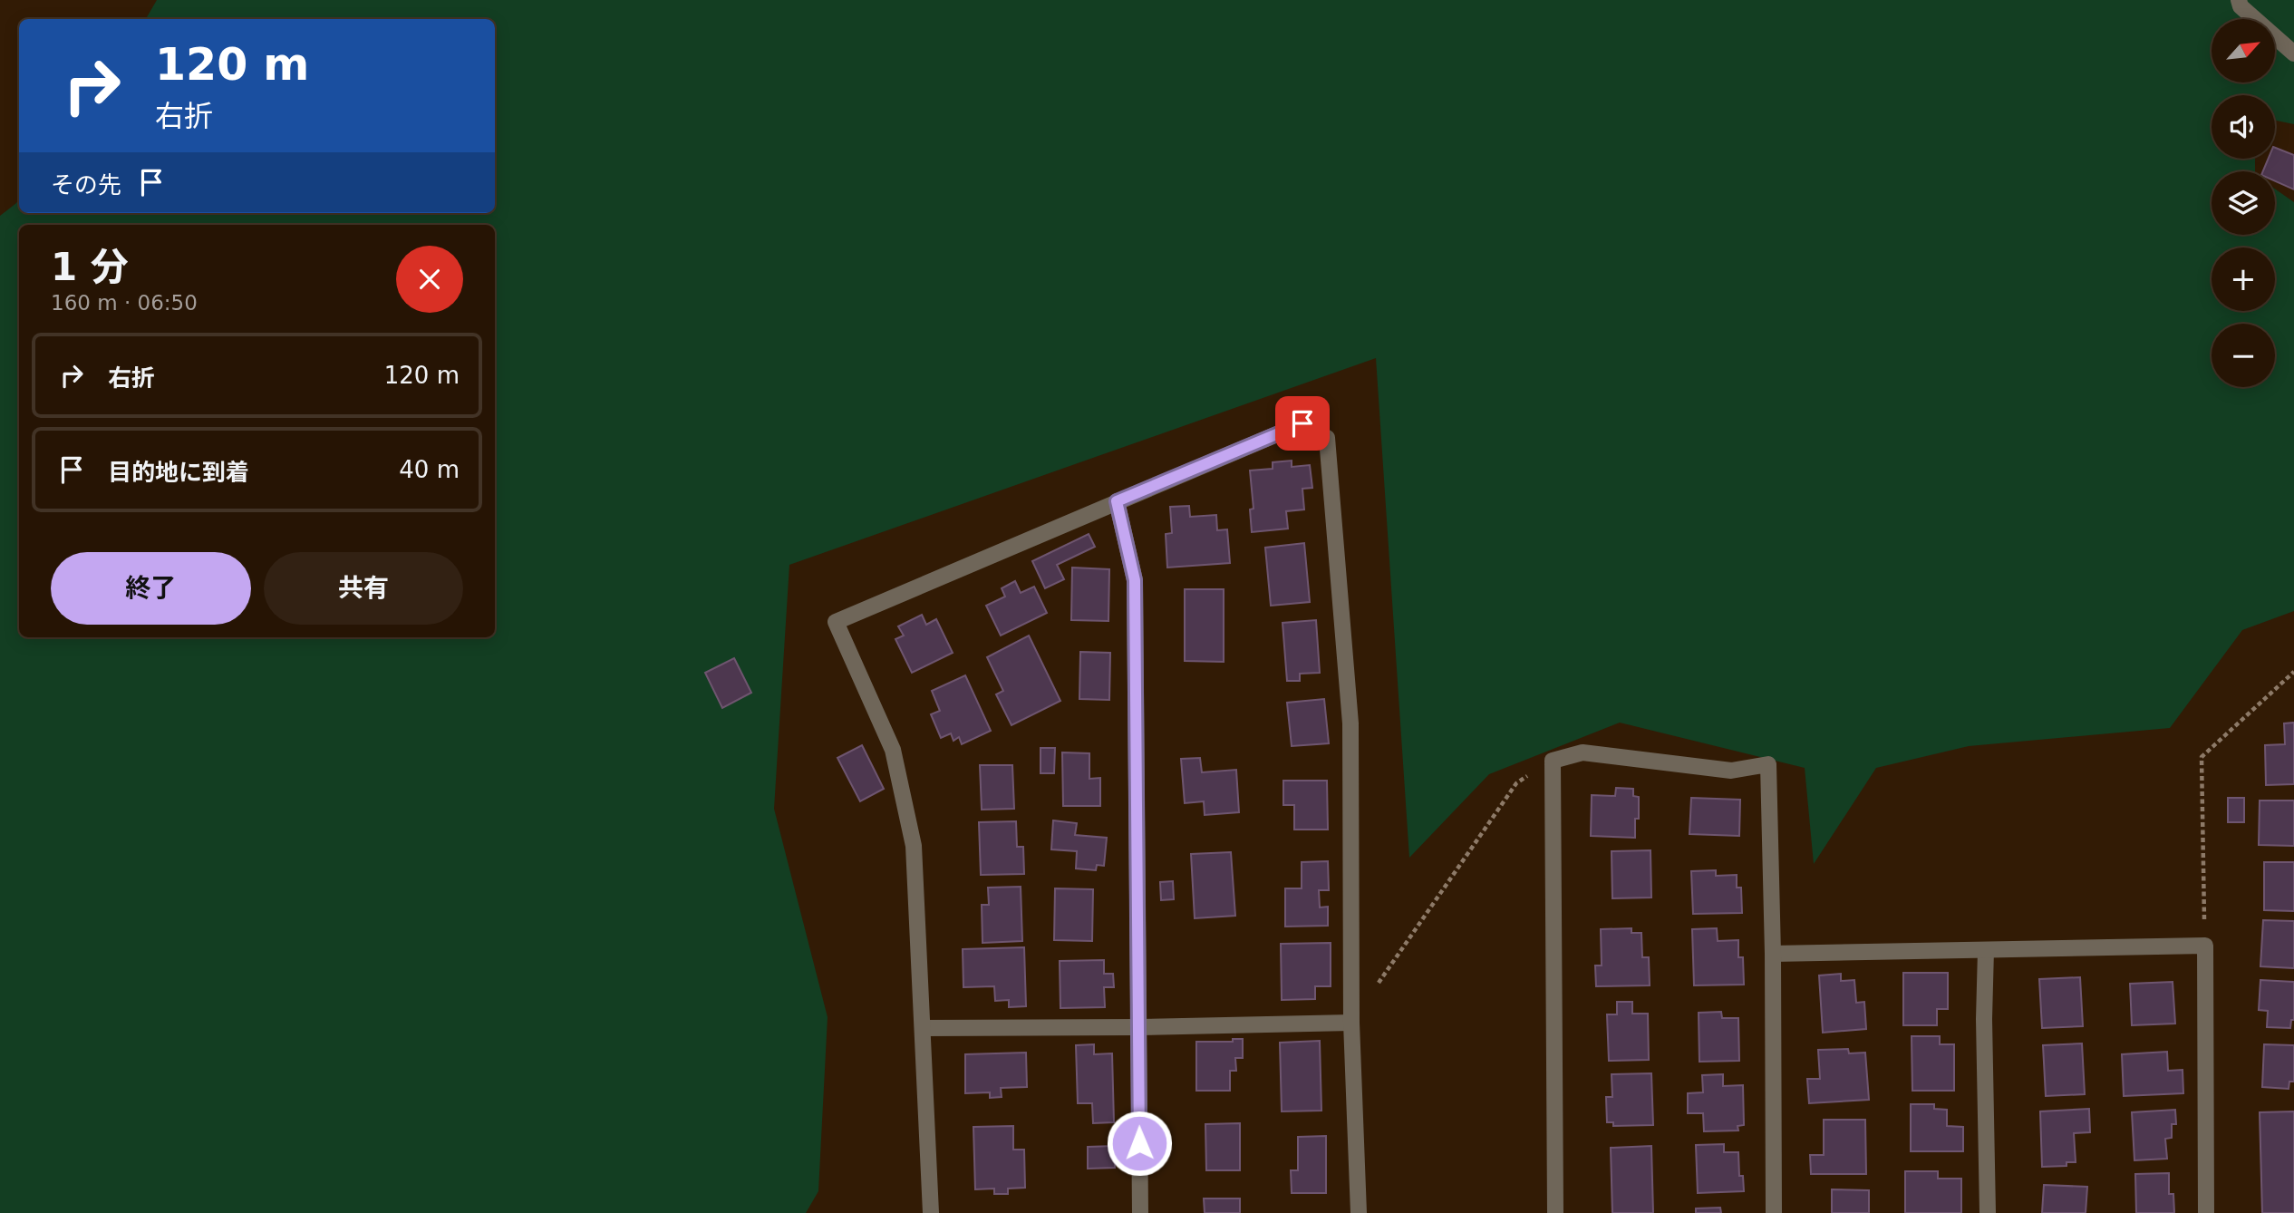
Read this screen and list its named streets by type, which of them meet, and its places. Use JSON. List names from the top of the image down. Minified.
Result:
{"north":"top right","page":{"map_buttons":["+","−"],"turn":["120 m","右折"],"then":"その先","heading":["1 分","160 m · 06:50"],"list":[{"name":"右折","value":"120 m"},{"name":"目的地に到着","value":"40 m"}],"buttons":["終了","共有"]}}
